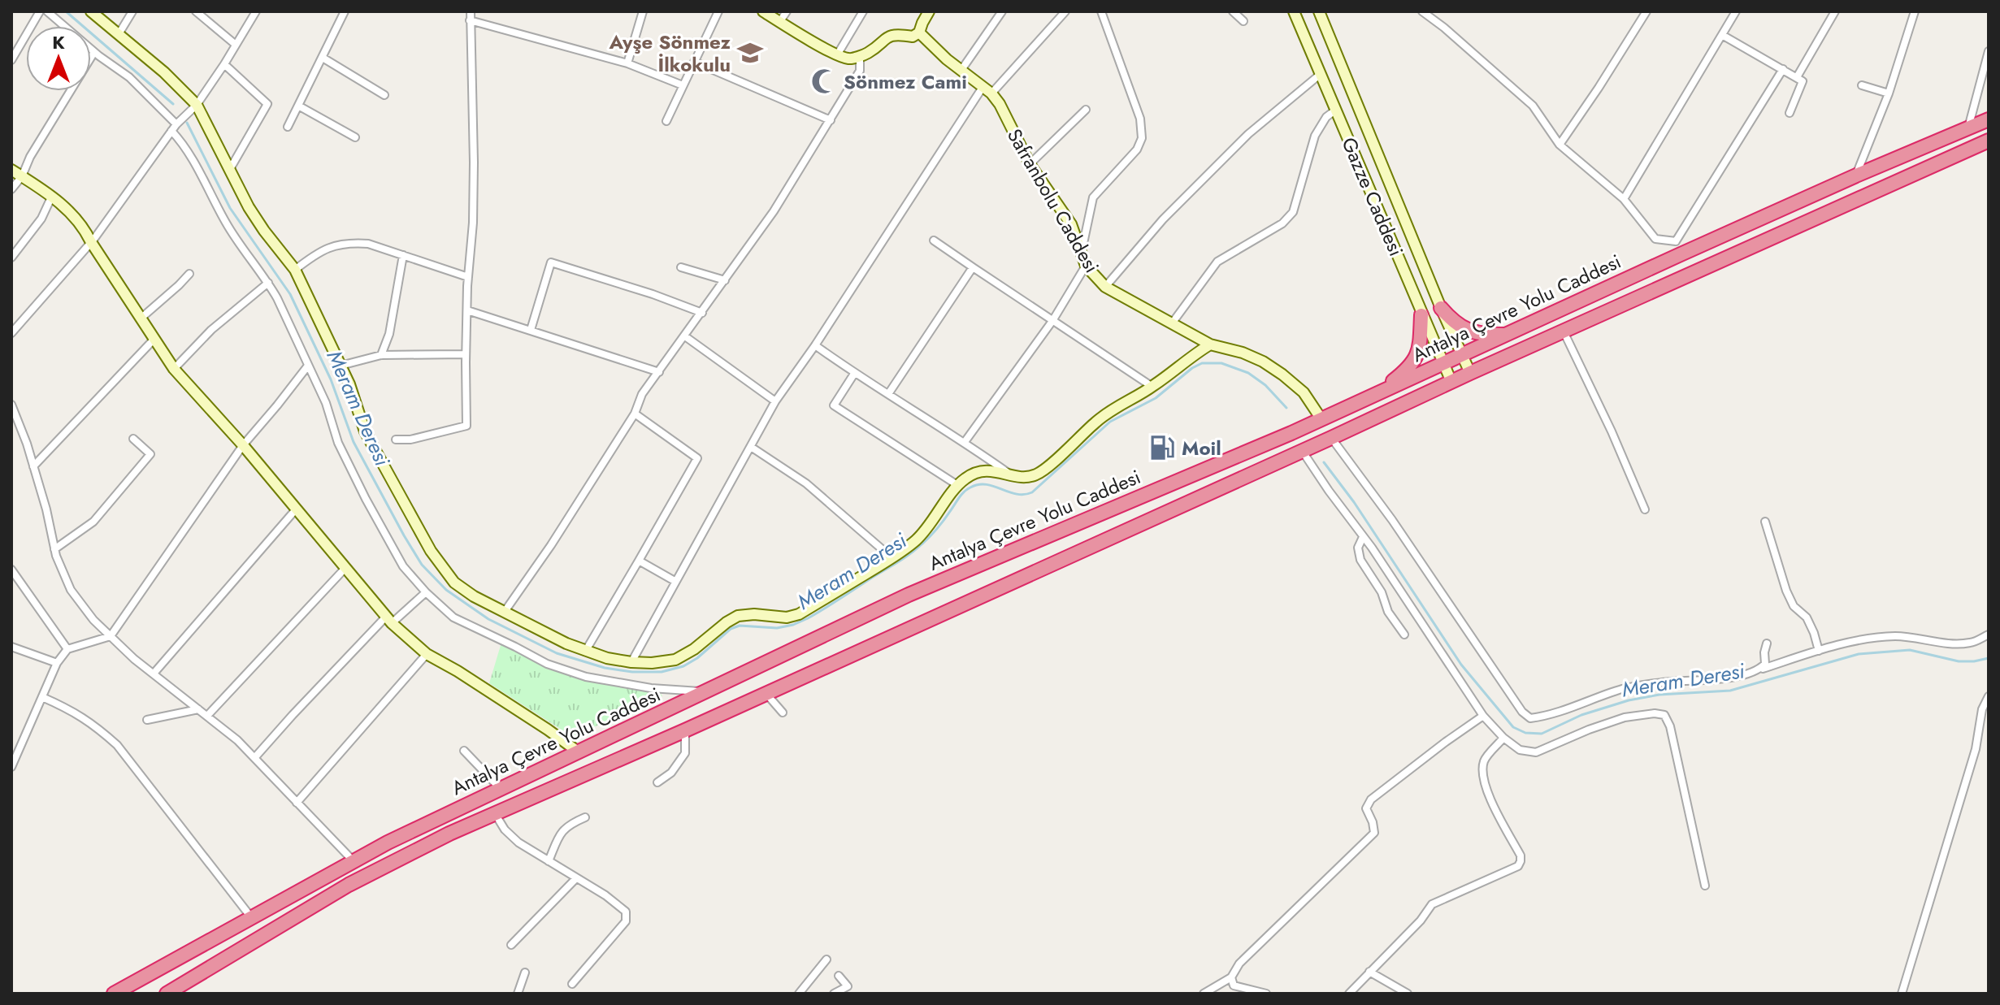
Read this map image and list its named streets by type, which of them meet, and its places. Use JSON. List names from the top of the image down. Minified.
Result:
{"streets":{"highway":["Antalya Çevre Yolu Caddesi"],"street":["Gazze Caddesi","Safranbolu Caddesi"]},"crossings":[["Gazze Caddesi","Antalya Çevre Yolu Caddesi"],["Safranbolu Caddesi","Antalya Çevre Yolu Caddesi"]],"water":["Meram Deresi"],"places":{"school or university":["Ayşe Sönmez İlkokulu"],"mosque":["Sönmez Cami"],"fuel station":["Moil"]},"north":"top"}
